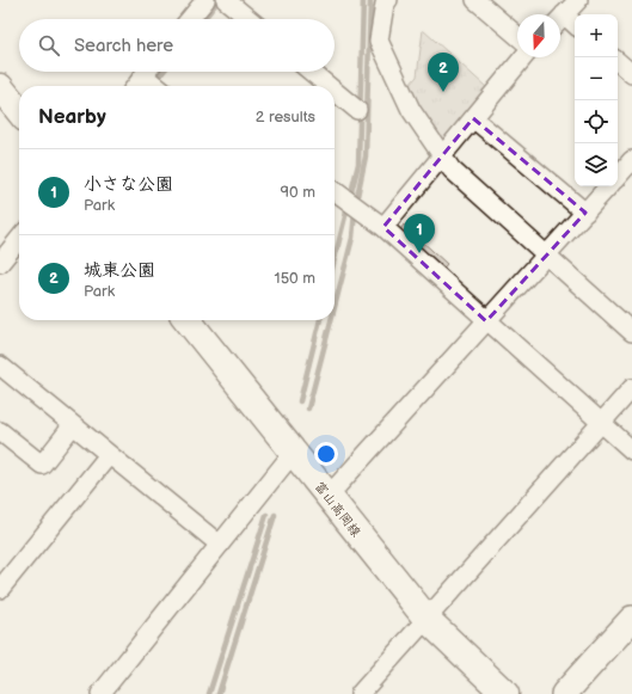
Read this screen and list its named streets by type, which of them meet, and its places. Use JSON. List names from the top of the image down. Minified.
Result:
{"streets":{"main road":["富山高岡線"]},"north":"bottom","page":{"map_buttons":["+","−"],"search":"Search here","pins":["2","1"],"heading":["Nearby","2 results"],"list":[{"mark":"1","name":"小さな公園","note":"Park","value":"90 m"},{"mark":"2","name":"城東公園","note":"Park","value":"150 m"}]}}
